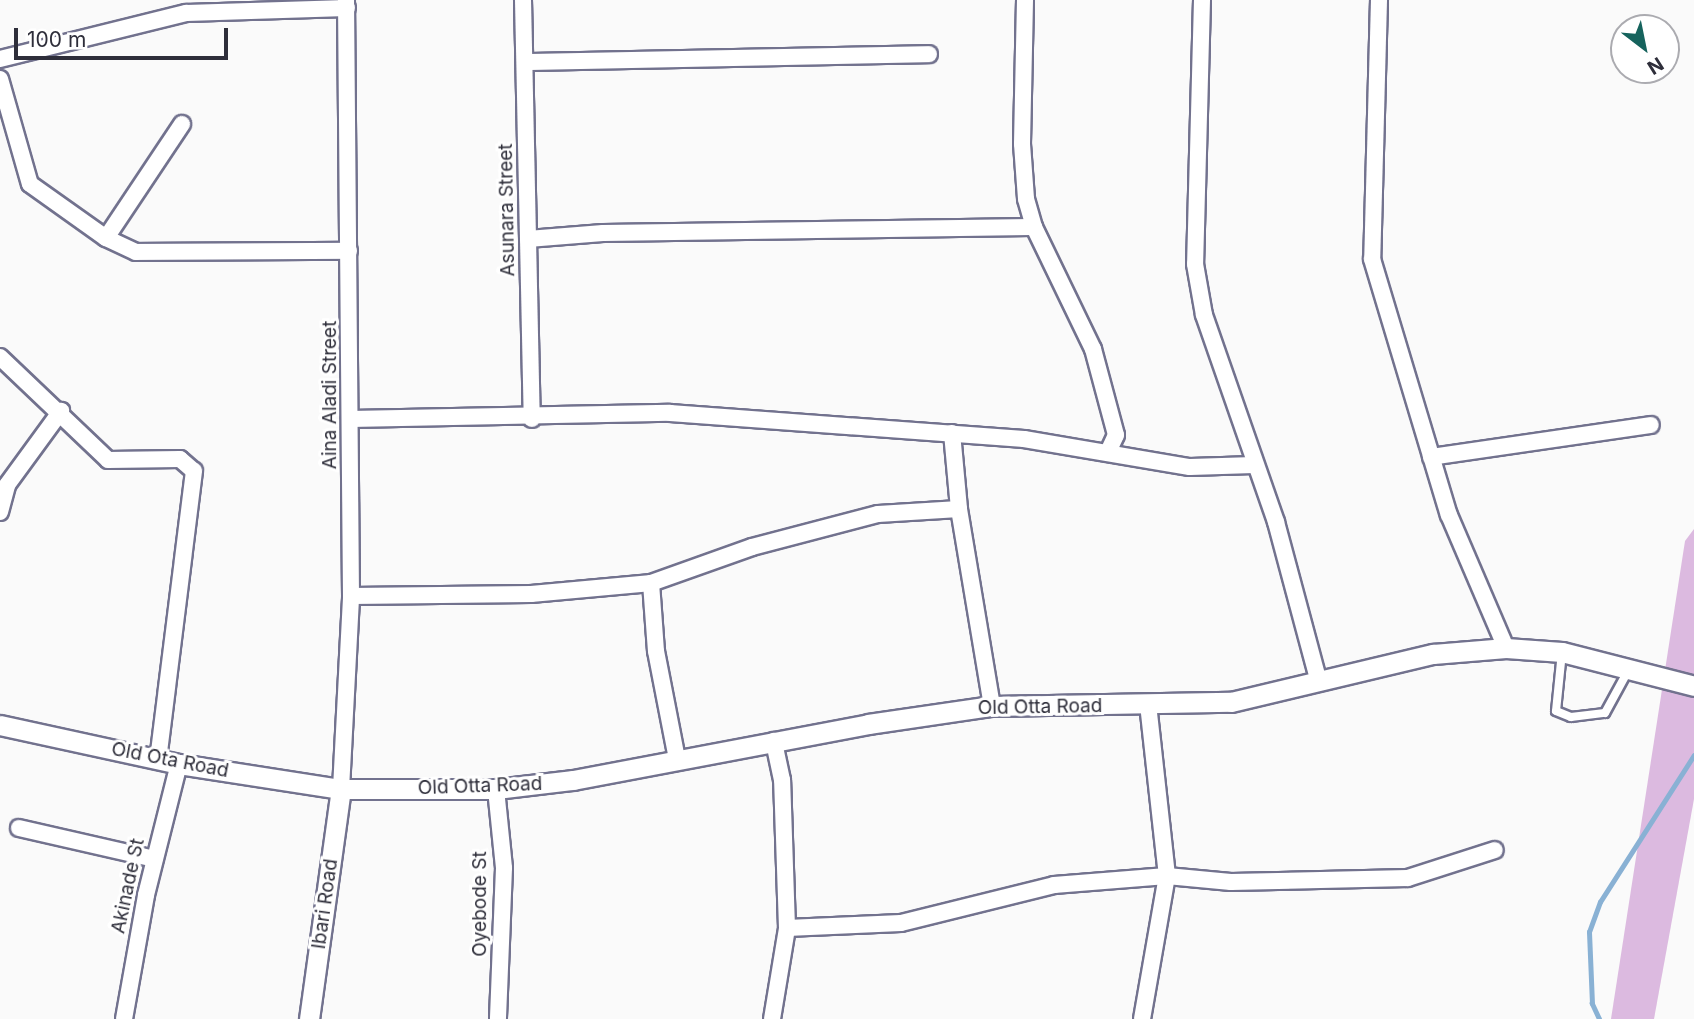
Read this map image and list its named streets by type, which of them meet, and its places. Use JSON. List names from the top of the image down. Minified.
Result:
{"streets":{"street":["Asunara Street","Aina Aladi Street","Old Otta Road","Old Ota Road","Akinade St","Ibari Road","Oyebode St"]},"crossings":[["Aina Aladi Street","Old Otta Road"],["Aina Aladi Street","Old Ota Road"],["Aina Aladi Street","Ibari Road"],["Old Otta Road","Old Ota Road"],["Old Otta Road","Ibari Road"],["Old Otta Road","Oyebode St"],["Old Ota Road","Akinade St"],["Old Ota Road","Ibari Road"]],"scale_bar":"100 m","north":"bottom right"}
